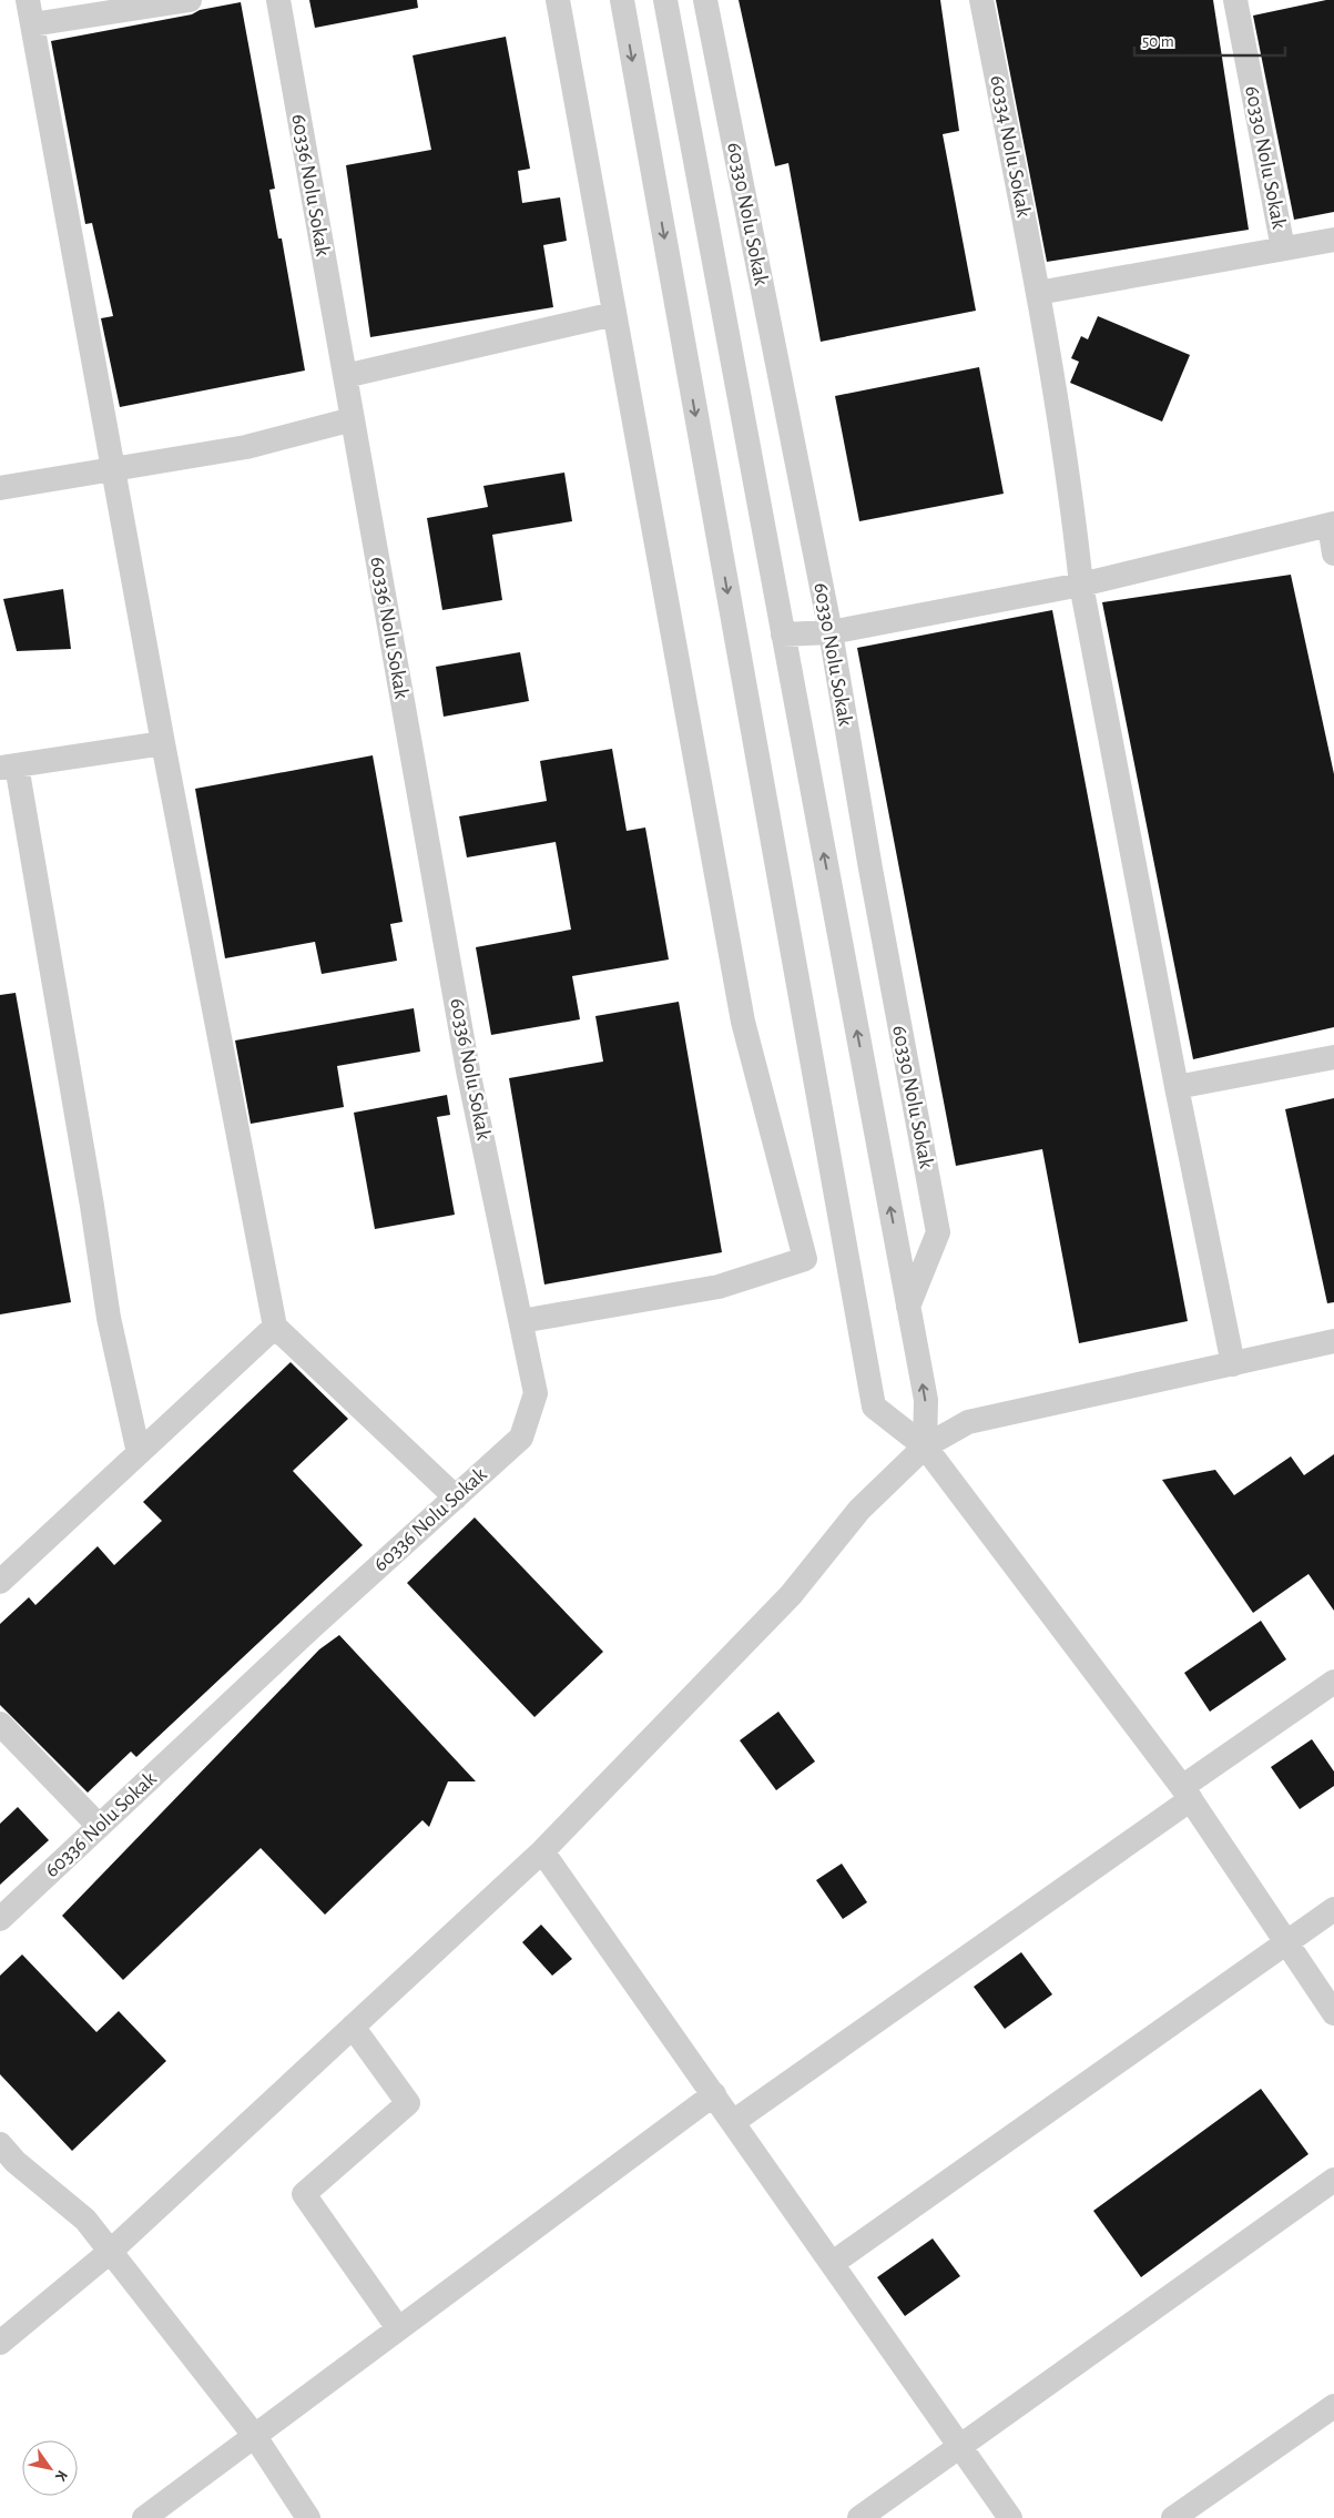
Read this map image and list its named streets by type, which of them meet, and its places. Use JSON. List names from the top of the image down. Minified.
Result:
{"streets":{"street":["60334 Nolu Sokak","60330 Nolu Sokak","60336 Nolu Sokak"]},"scale_bar":"50 m","north":"bottom right"}
